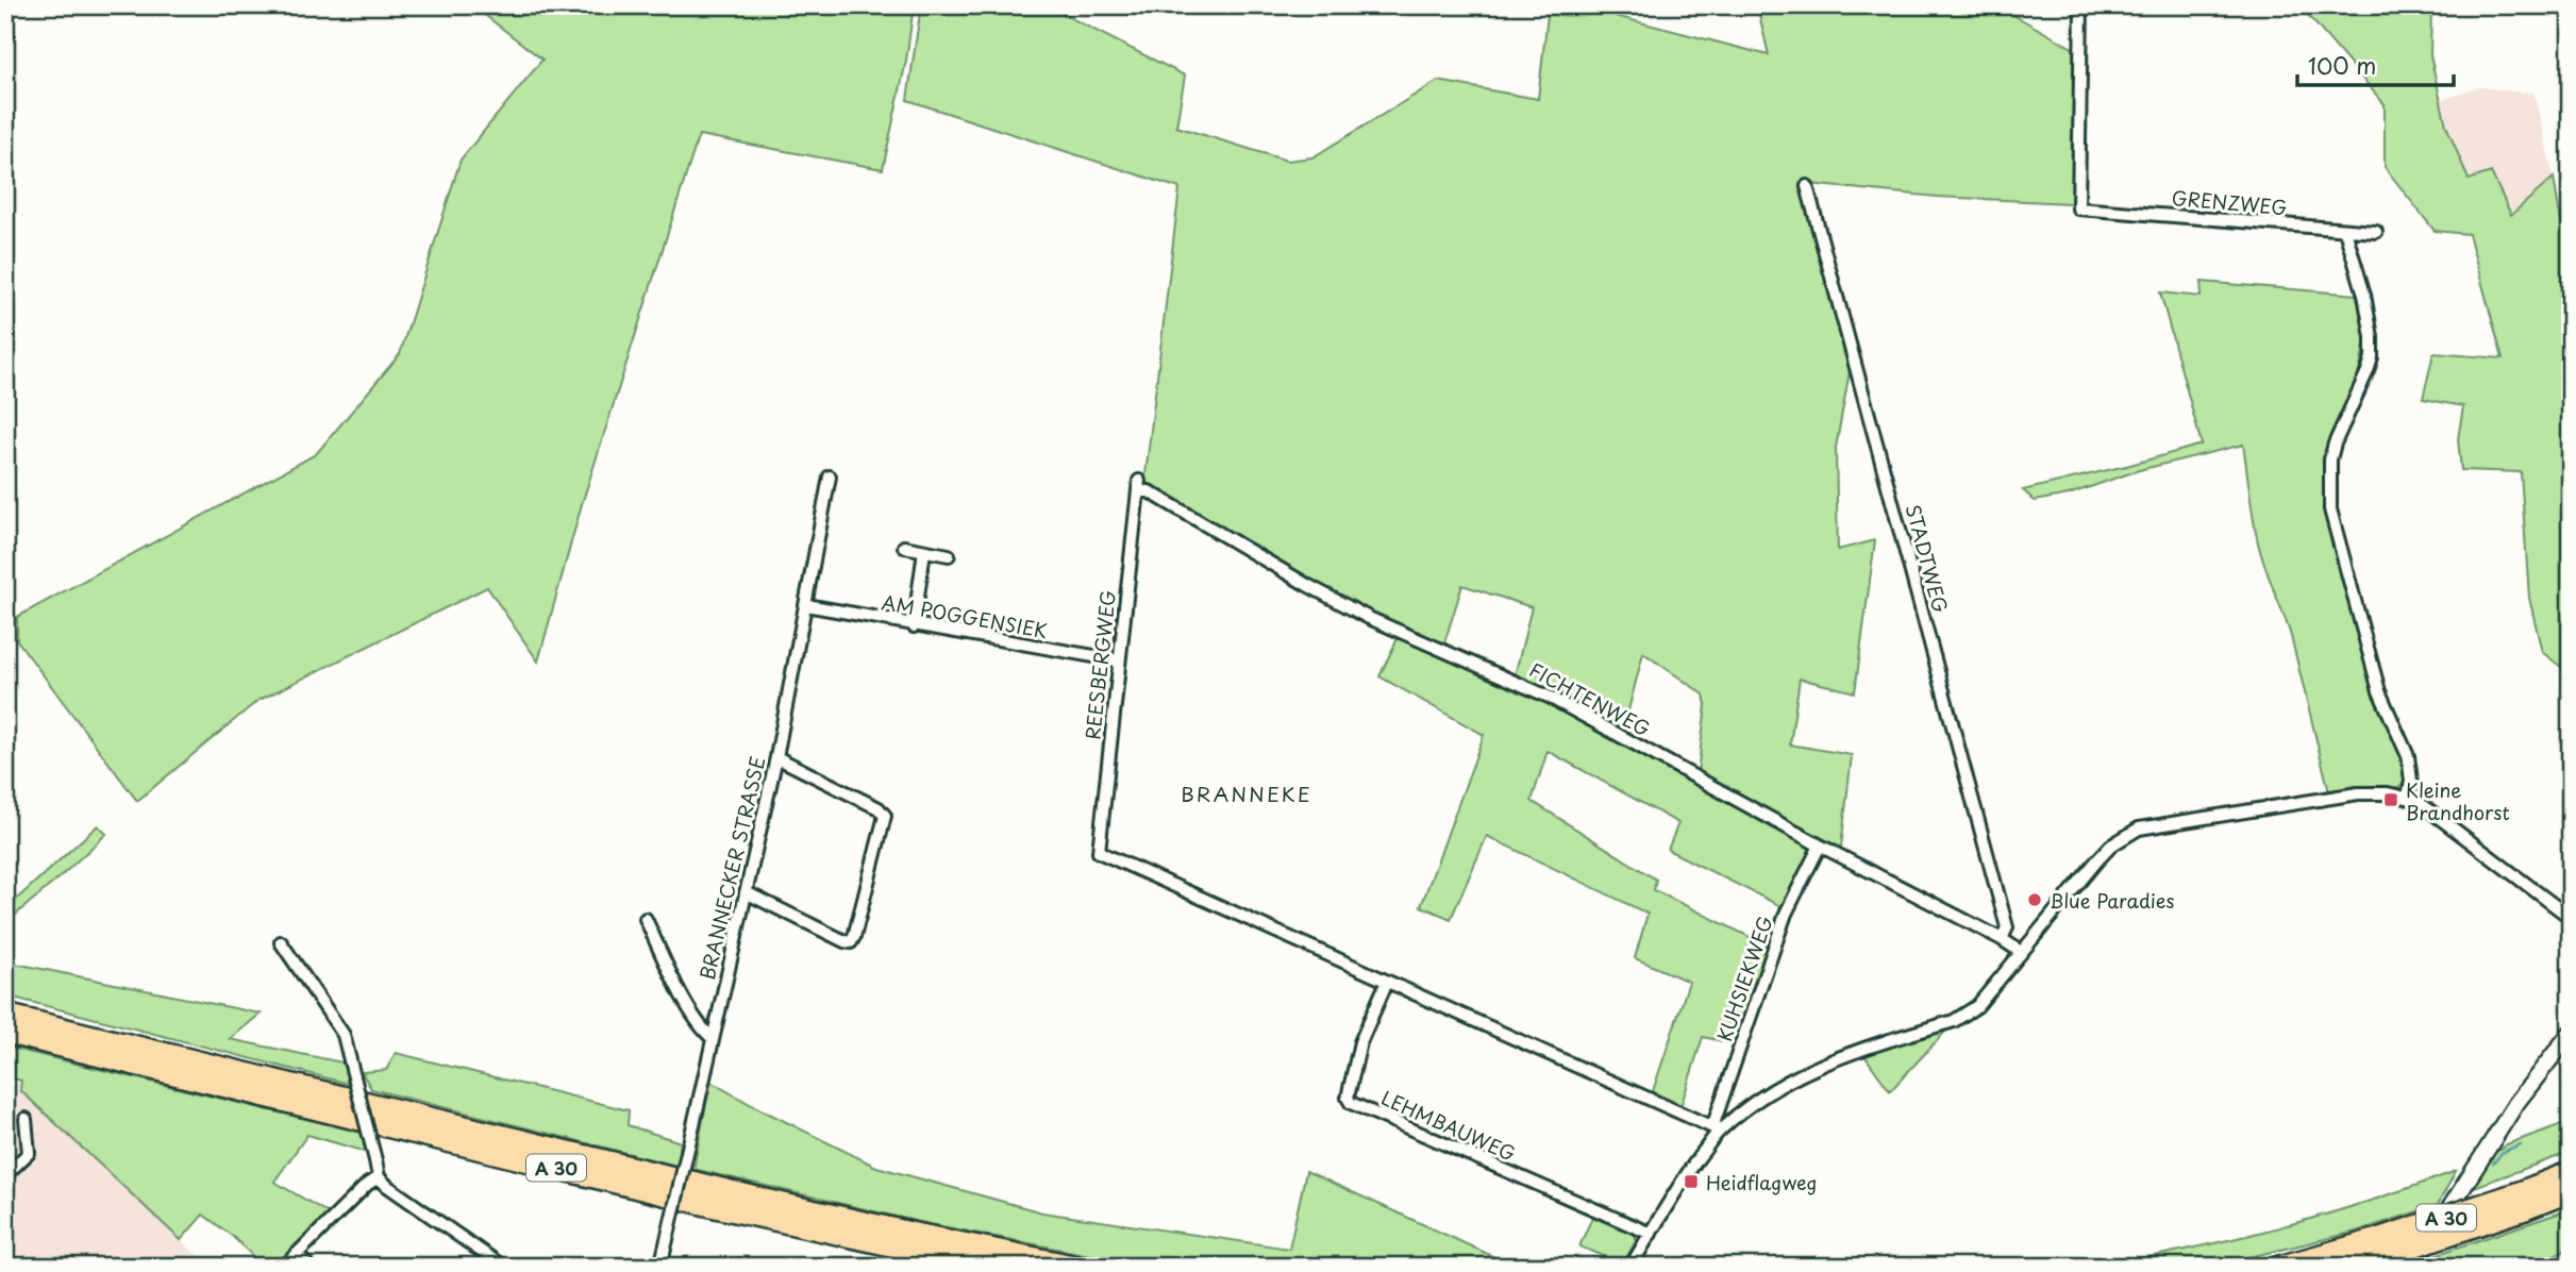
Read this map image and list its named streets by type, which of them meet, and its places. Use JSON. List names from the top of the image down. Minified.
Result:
{"streets":{"highway":["A 30"],"street":["GRENZWEG","STADTWEG","AM POGGENSIEK","REESBERGWEG","FICHTENWEG","BRANNECKER STRASSE","KUHSIEKWEG","LEHMBAUWEG"]},"crossings":[["STADTWEG","FICHTENWEG"],["AM POGGENSIEK","REESBERGWEG"],["AM POGGENSIEK","BRANNECKER STRASSE"],["REESBERGWEG","FICHTENWEG"],["REESBERGWEG","LEHMBAUWEG"],["FICHTENWEG","KUHSIEKWEG"]],"districts":["BRANNEKE"],"places":{"transit":["Kleine Brandhorst","Heidflagweg"],"other":["Blue Paradies"]},"scale_bar":"100 m"}
